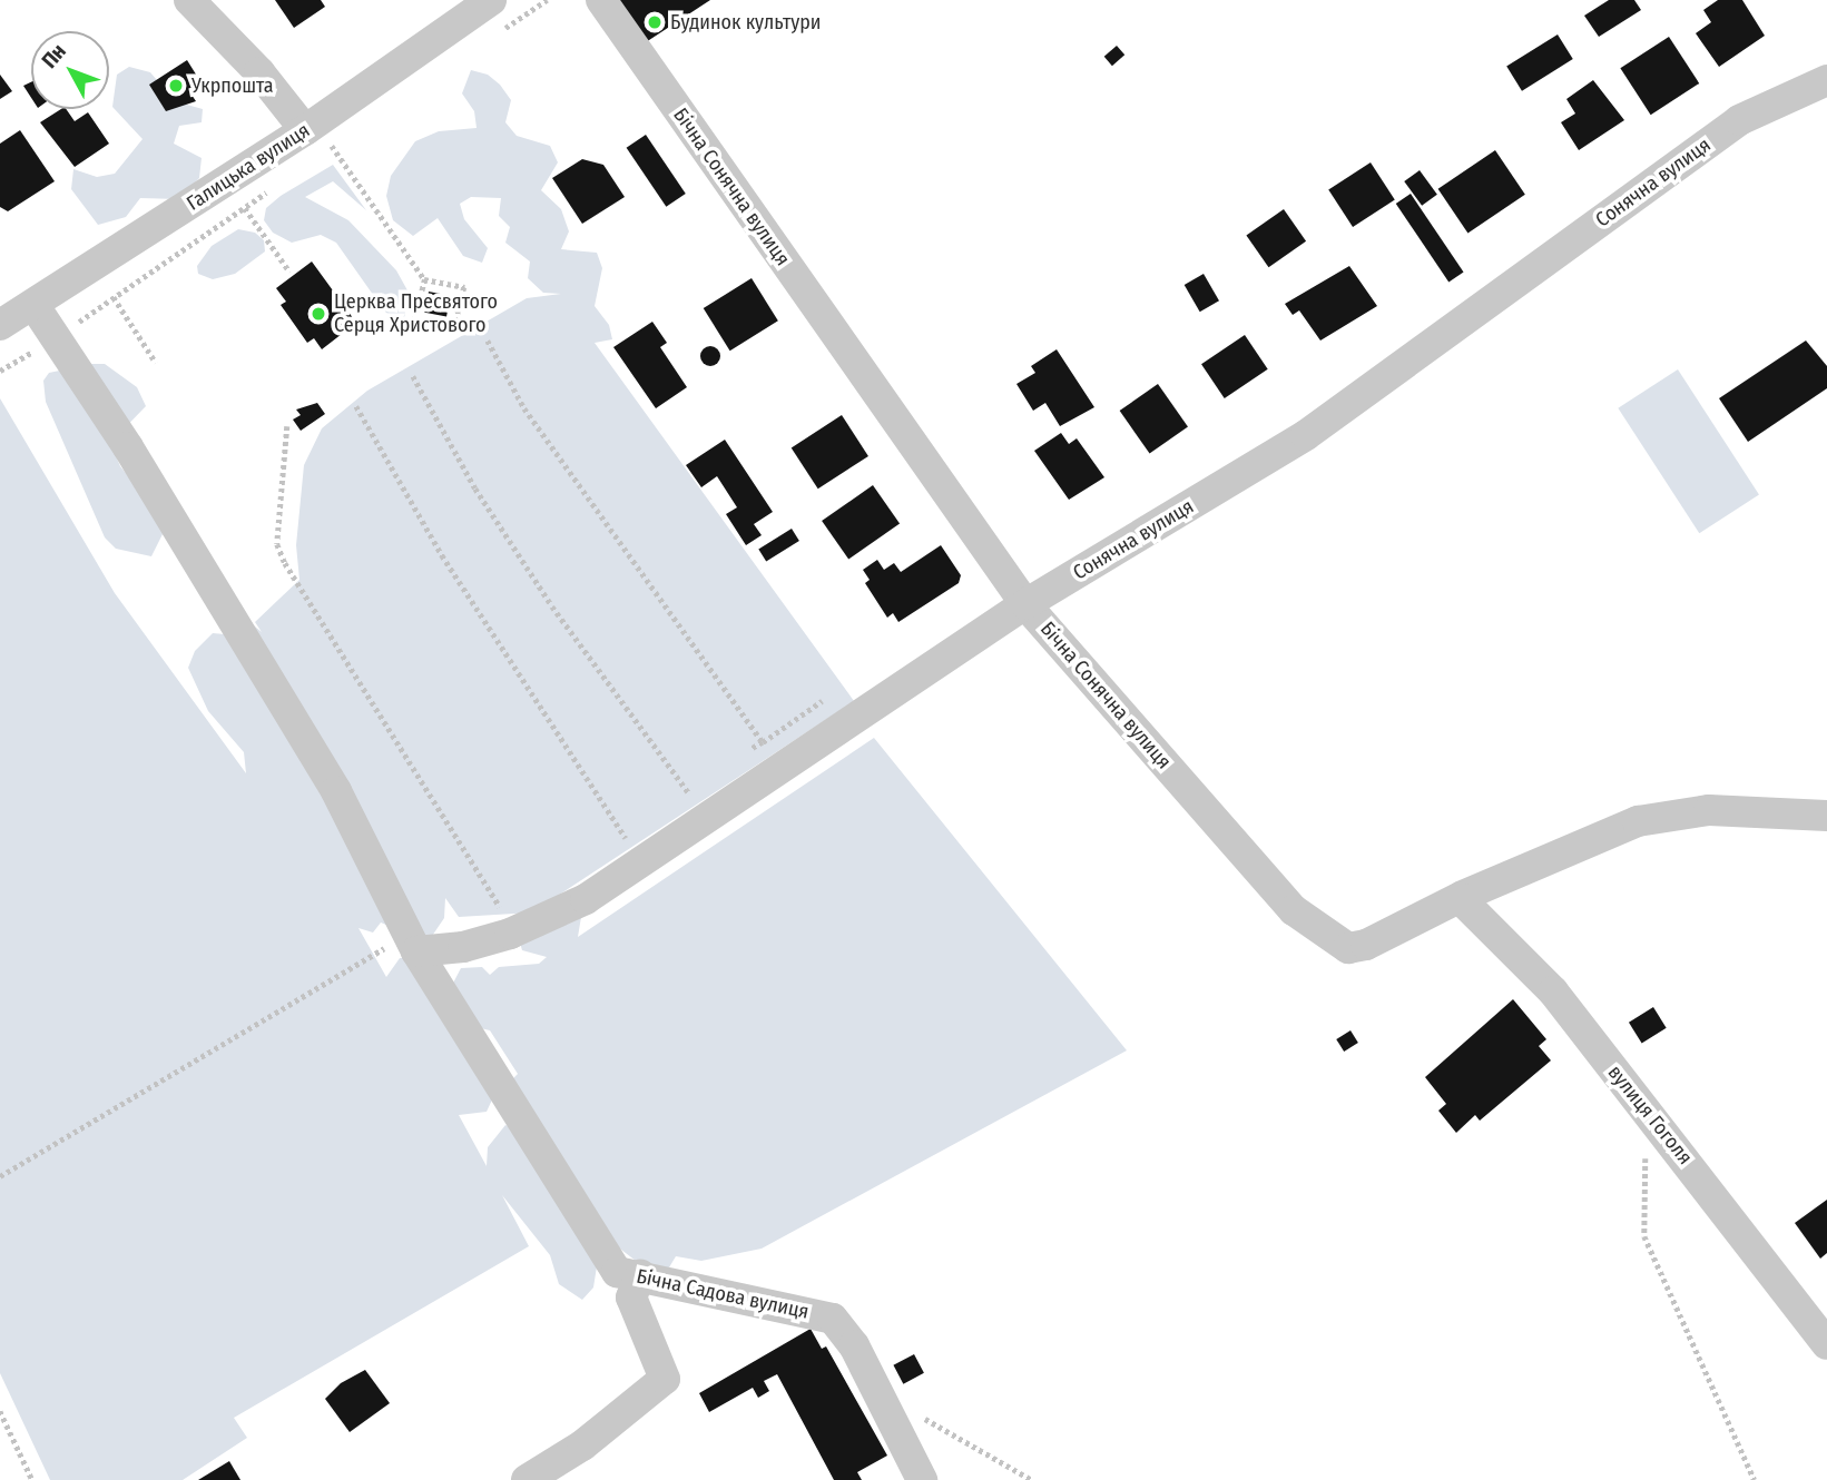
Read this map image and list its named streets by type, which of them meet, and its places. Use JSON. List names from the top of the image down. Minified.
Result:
{"streets":{"street":["Галицька вулиця","Сонячна вулиця","Бічна Сонячна вулиця","вулиця Гоголя","Бічна Садова вулиця"]},"crossings":[["Галицька вулиця","Бічна Садова вулиця"],["Сонячна вулиця","Бічна Сонячна вулиця"],["Сонячна вулиця","Бічна Садова вулиця"],["Бічна Сонячна вулиця","вулиця Гоголя"]],"places":["Будинок культури","Укрпошта","Церква Пресвятого Серця Христового"],"north":"top left"}
